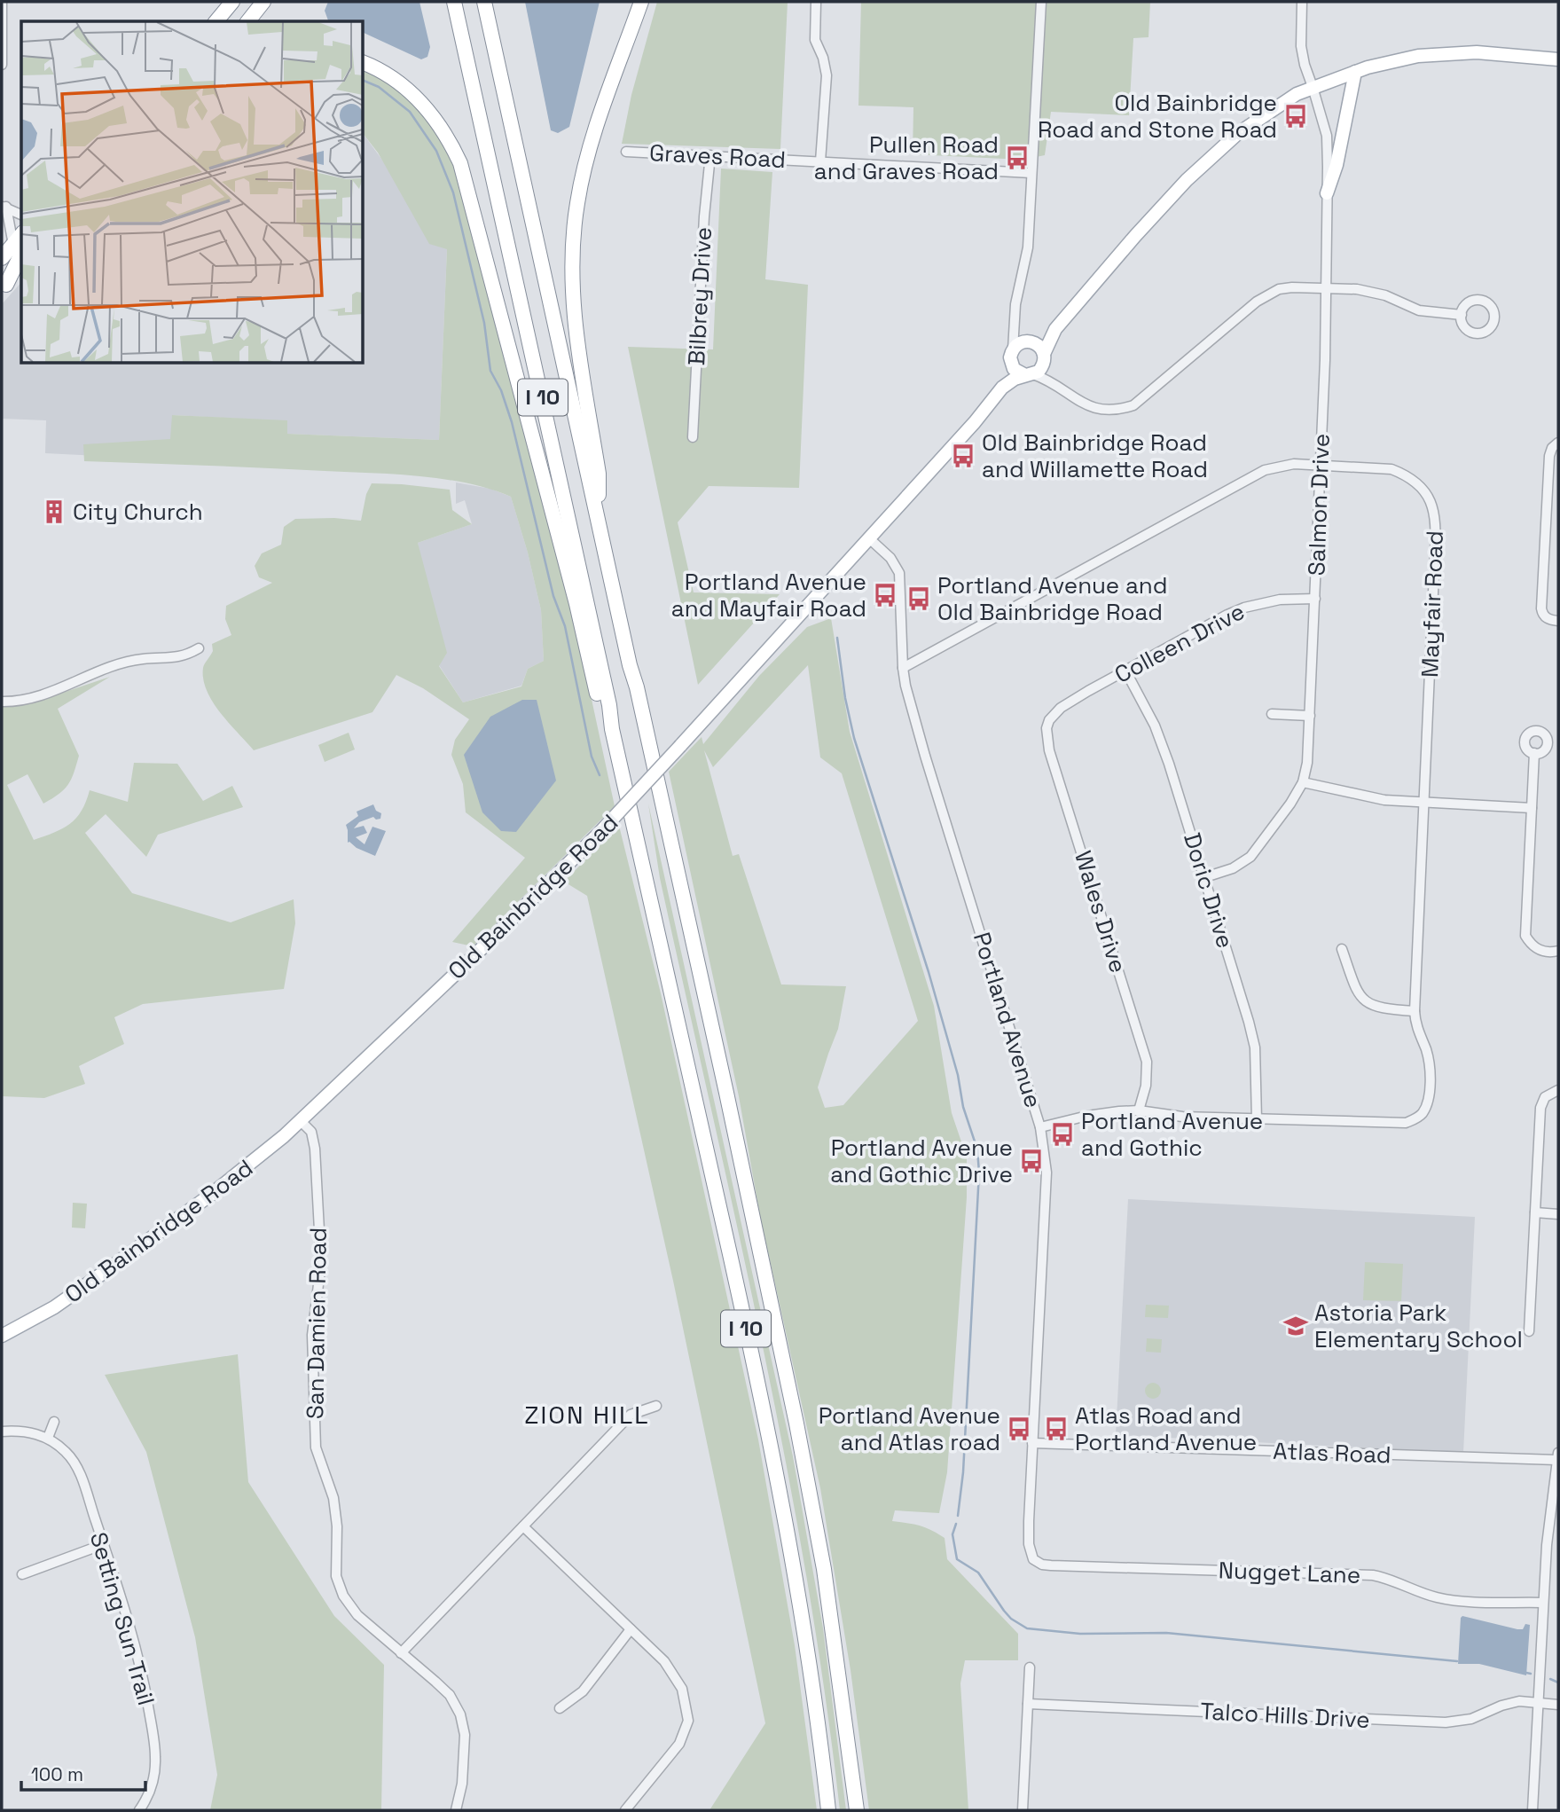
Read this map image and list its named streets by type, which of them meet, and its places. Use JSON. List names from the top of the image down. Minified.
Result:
{"streets":{"highway":["I 10"],"main road":["Old Bainbridge Road"],"street":["Graves Road","Bilbrey Drive","Salmon Drive","Mayfair Road","Colleen Drive","Doric Drive","Wales Drive","Portland Avenue","San Damien Road","Atlas Road","Nugget Lane","Setting Sun Trail","Talco Hills Drive"]},"crossings":[["Graves Road","Bilbrey Drive"],["Salmon Drive","Mayfair Road"],["Salmon Drive","Colleen Drive"],["Salmon Drive","Doric Drive"],["Mayfair Road","Doric Drive"],["Mayfair Road","Portland Avenue"],["Colleen Drive","Doric Drive"],["Colleen Drive","Wales Drive"],["Old Bainbridge Road","Portland Avenue"],["Old Bainbridge Road","San Damien Road"],["Portland Avenue","Atlas Road"],["Portland Avenue","Nugget Lane"]],"districts":["ZION HILL"],"places":{"bus stop":["Old Bainbridge Road and Stone Road","Pullen Road and Graves Road","Old Bainbridge Road and Willamette Road","Portland Avenue and Mayfair Road","Portland Avenue and Old Bainbridge Road","Portland Avenue and Gothic","Portland Avenue and Gothic Drive","Portland Avenue and Atlas road","Atlas Road and Portland Avenue"],"building":["City Church"],"school or university":["Astoria Park Elementary School"]},"scale_bar":"100 m"}
